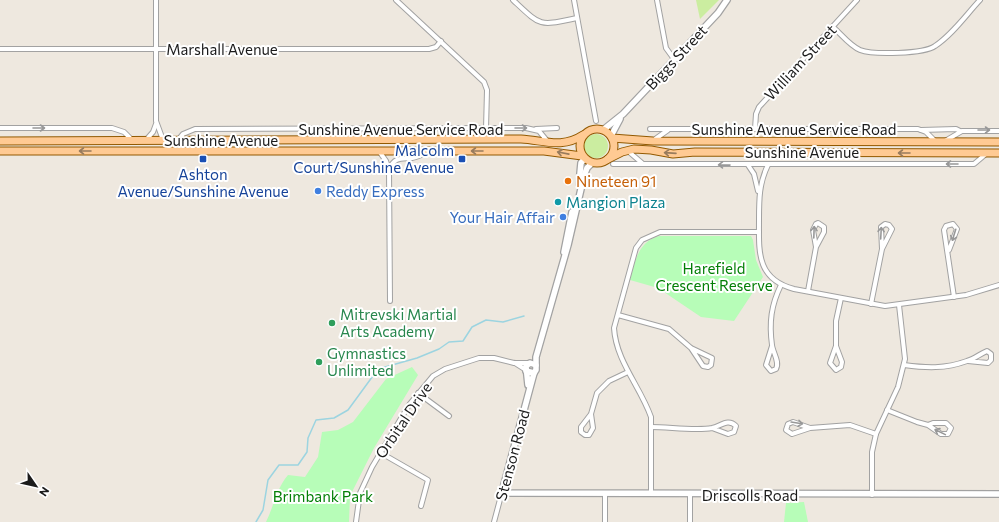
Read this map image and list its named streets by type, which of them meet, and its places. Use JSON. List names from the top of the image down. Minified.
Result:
{"streets":{"main road":["Sunshine Avenue"],"street":["Marshall Avenue","Biggs Street","William Street","Sunshine Avenue Service Road","Orbital Drive","Stenson Road","Driscolls Road"]},"crossings":[["Biggs Street","Sunshine Avenue"],["William Street","Sunshine Avenue Service Road"],["Sunshine Avenue Service Road","Sunshine Avenue"],["Orbital Drive","Stenson Road"],["Stenson Road","Driscolls Road"]],"parks":["Harefield Crescent Reserve","Brimbank Park"],"places":{"transit":["Ashton Avenue/Sunshine Avenue","Malcolm Court/Sunshine Avenue"],"other":["Nineteen 91","Reddy Express","Mangion Plaza","Your Hair Affair","Mitrevski Martial Arts Academy","Gymnastics Unlimited"]},"north":"bottom right"}
